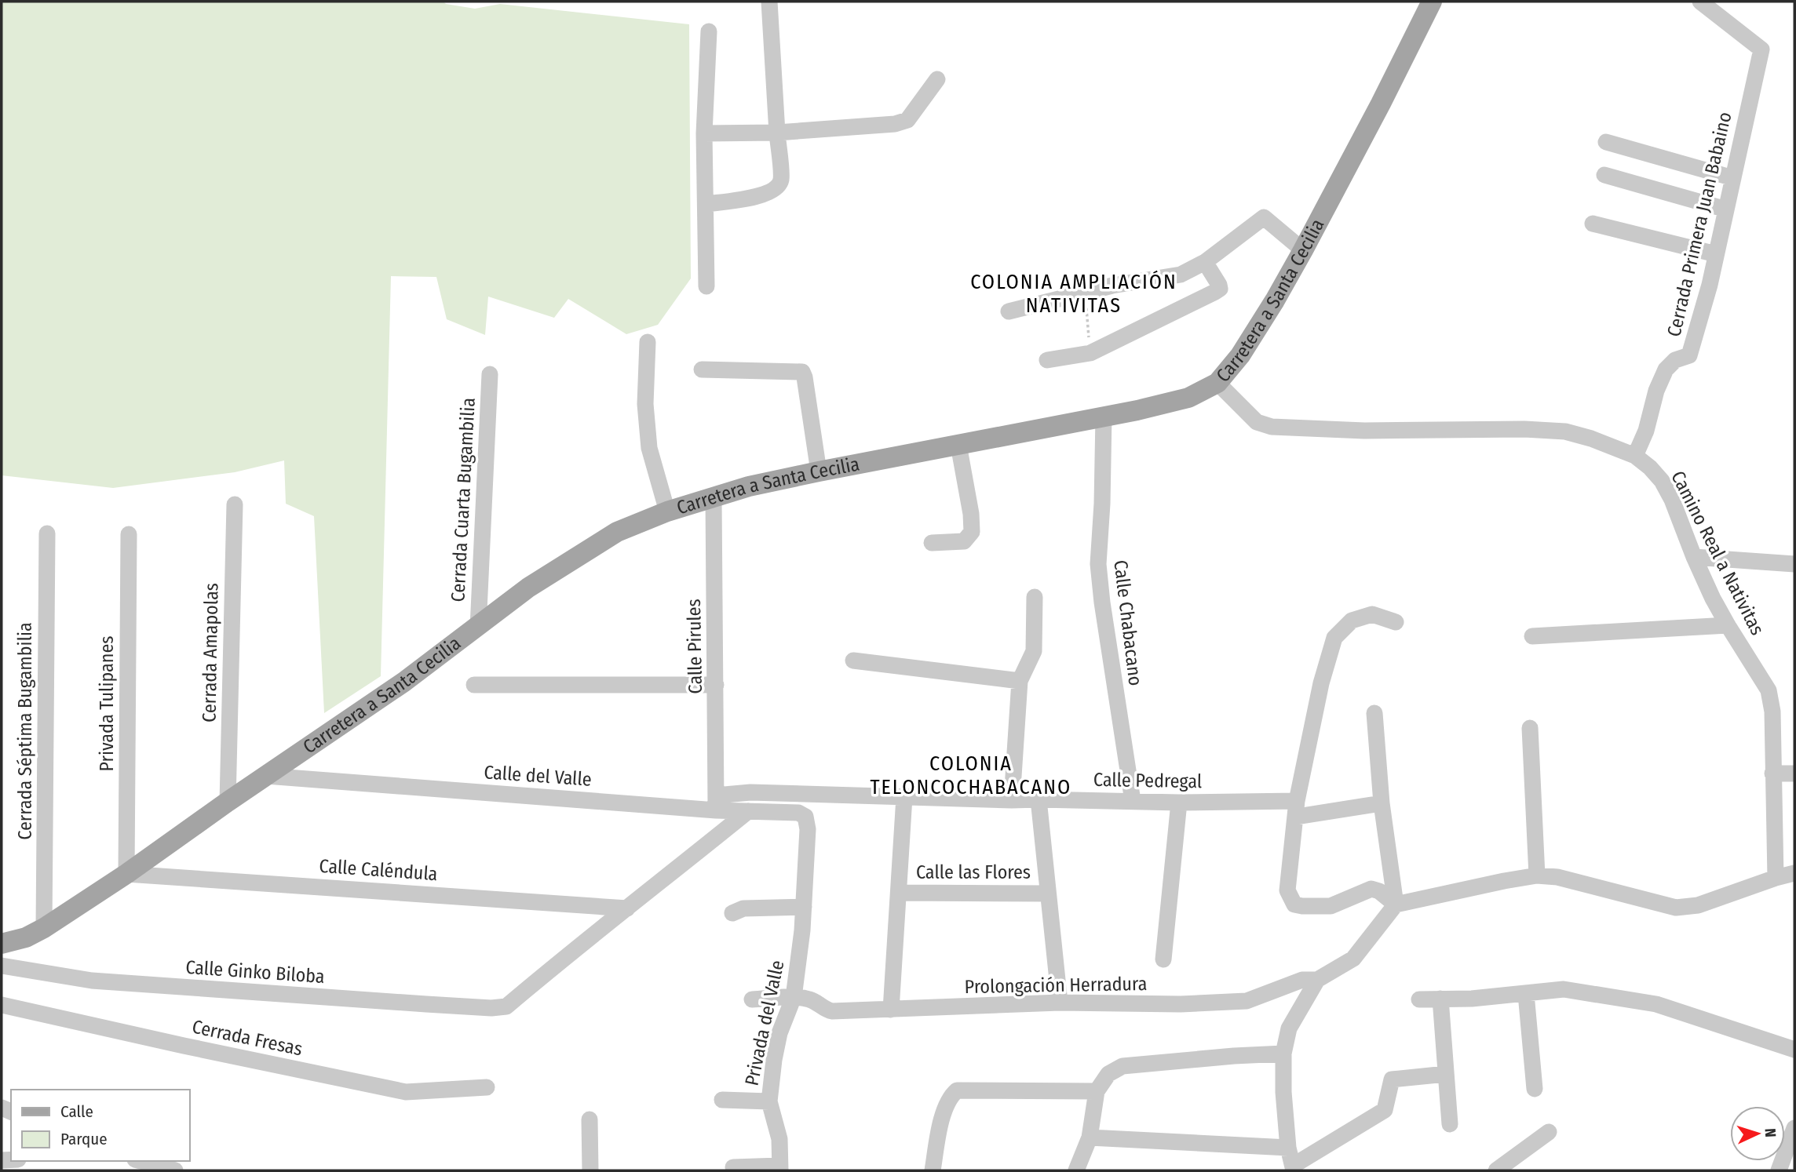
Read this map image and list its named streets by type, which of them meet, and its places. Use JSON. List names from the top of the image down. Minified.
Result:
{"streets":{"main road":["Carretera a Santa Cecilia"],"street":["Cerrada Primera Juan Babaino","Cerrada Cuarta Bugambilia","Camino Real a Nativitas","Calle Chabacano","Calle Pirules","Cerrada Amapolas","Privada Tulipanes","Cerrada Séptima Bugambilia","Calle del Valle","Calle Pedregal","Calle Caléndula","Calle las Flores","Calle Ginko Biloba","Prolongación Herradura","Privada del Valle","Cerrada Fresas"]},"crossings":[["Cerrada Primera Juan Babaino","Camino Real a Nativitas"],["Carretera a Santa Cecilia","Cerrada Cuarta Bugambilia"],["Carretera a Santa Cecilia","Camino Real a Nativitas"],["Carretera a Santa Cecilia","Calle Chabacano"],["Carretera a Santa Cecilia","Calle Pirules"],["Carretera a Santa Cecilia","Cerrada Amapolas"],["Carretera a Santa Cecilia","Privada Tulipanes"],["Carretera a Santa Cecilia","Cerrada Séptima Bugambilia"],["Carretera a Santa Cecilia","Calle del Valle"],["Carretera a Santa Cecilia","Calle Caléndula"],["Calle Chabacano","Calle Pedregal"],["Calle Pirules","Calle del Valle"],["Calle Pirules","Calle Pedregal"],["Privada Tulipanes","Calle Caléndula"],["Calle del Valle","Calle Pedregal"],["Calle del Valle","Privada del Valle"],["Calle Caléndula","Calle Ginko Biloba"],["Prolongación Herradura","Privada del Valle"]],"districts":["COLONIA AMPLIACIÓN NATIVITAS","COLONIA TELONCOCHABACANO"],"legend":["Calle","Parque"],"north":"right"}
